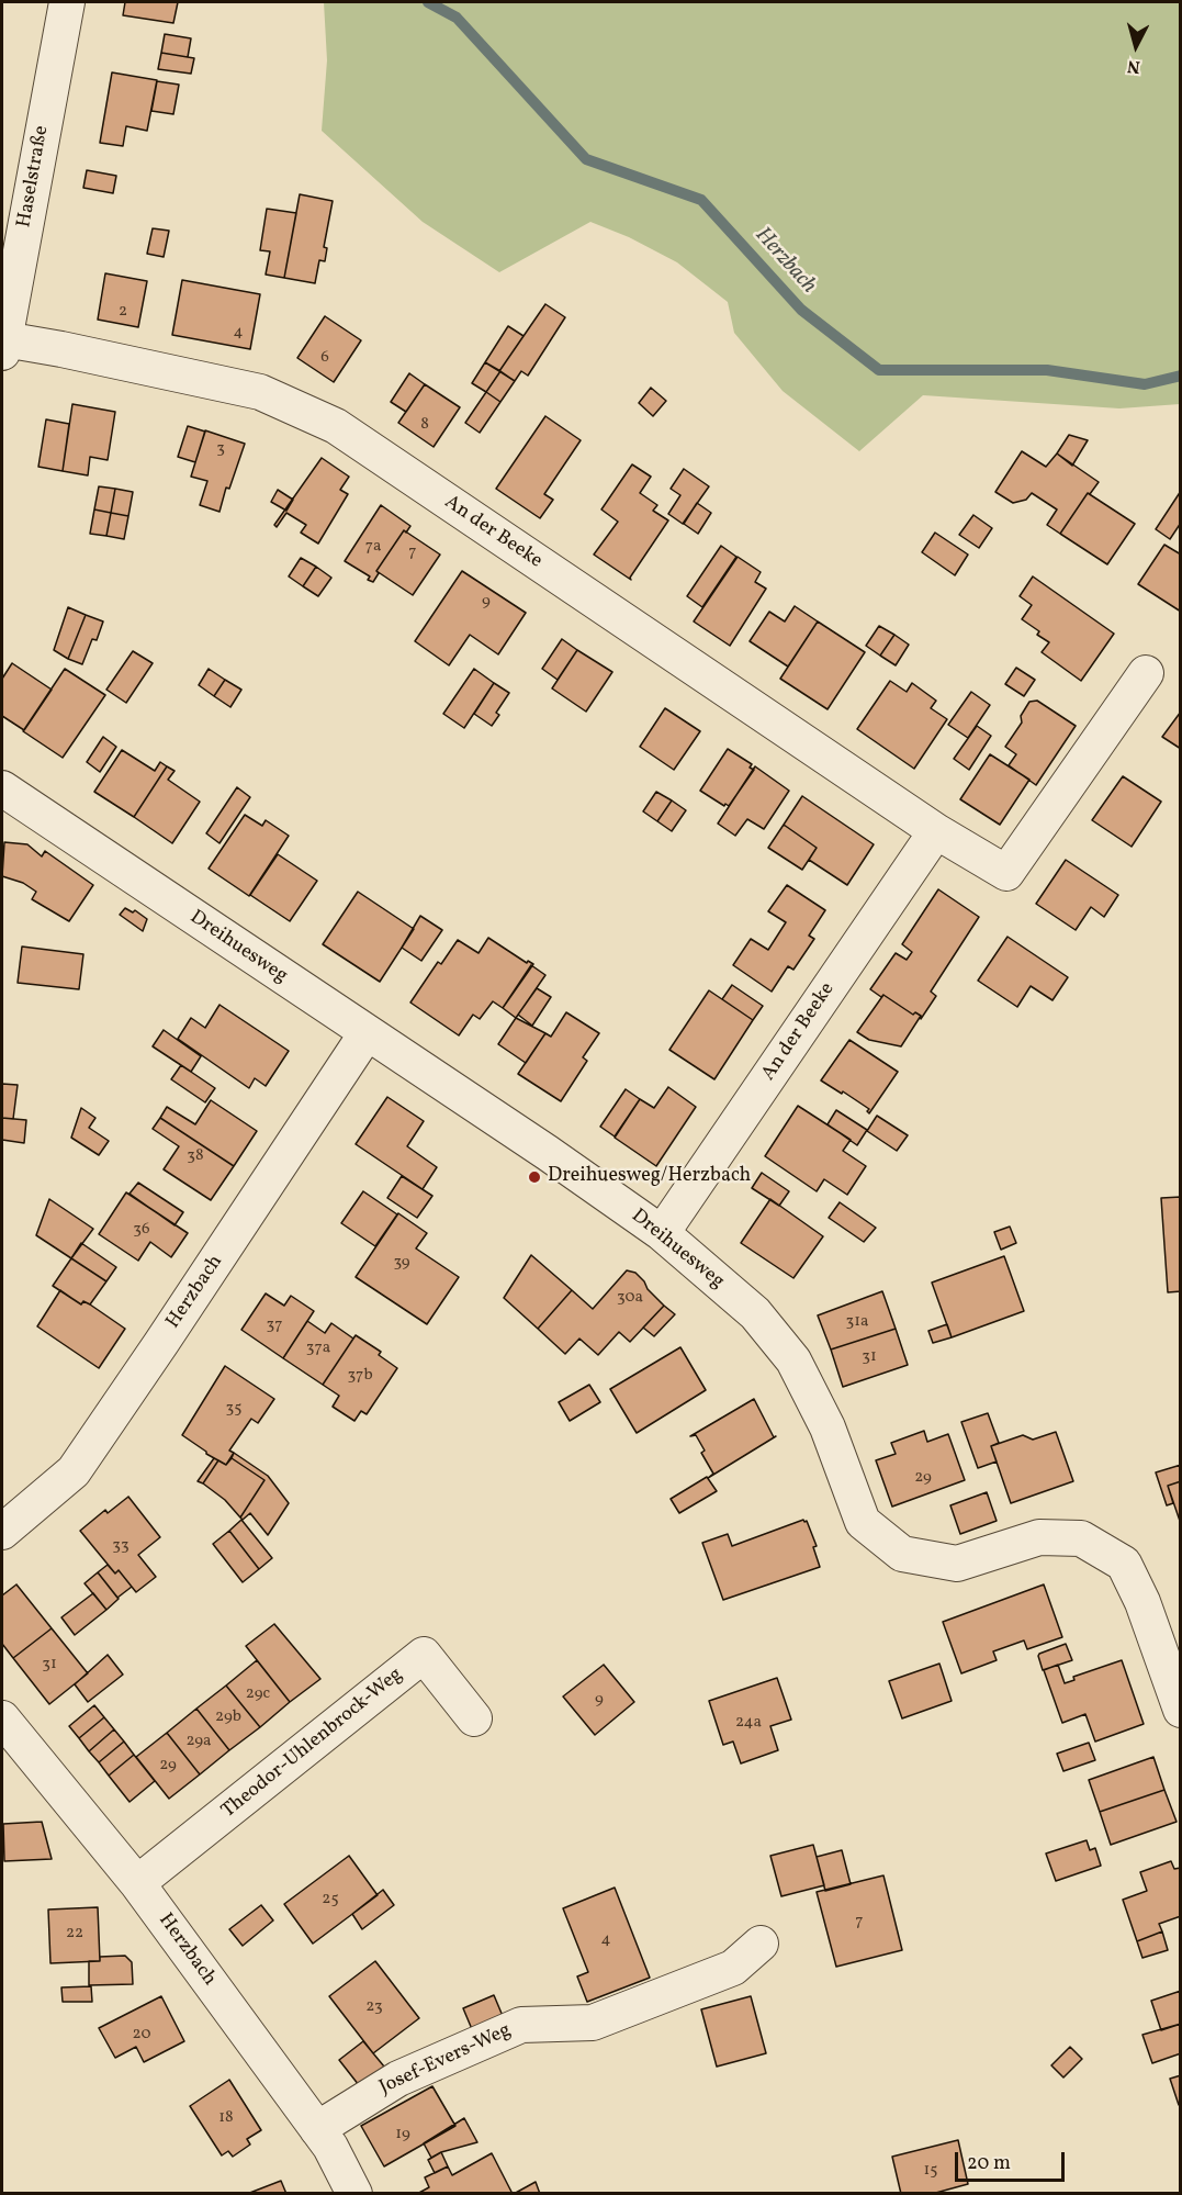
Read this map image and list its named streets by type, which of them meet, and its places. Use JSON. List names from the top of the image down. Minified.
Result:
{"streets":{"street":["Haselstraße","An der Beeke","Dreihuesweg","Herzbach","Theodor-Uhlenbrock-Weg","Josef-Evers-Weg"]},"crossings":[["Haselstraße","An der Beeke"],["An der Beeke","Dreihuesweg"],["Dreihuesweg","Herzbach"],["Herzbach","Theodor-Uhlenbrock-Weg"],["Herzbach","Josef-Evers-Weg"]],"water":["Herzbach"],"places":["Dreihuesweg/Herzbach"],"house_numbers":["2","4","6","8","3","7a","7","9","38","36","39","30a","31a","37","37a","31","37b","35","29","33","31","29c","9","29b","24a","29a","29","25","7","22","4","23","20","18","19","15"],"scale_bar":"20 m","north":"bottom"}
